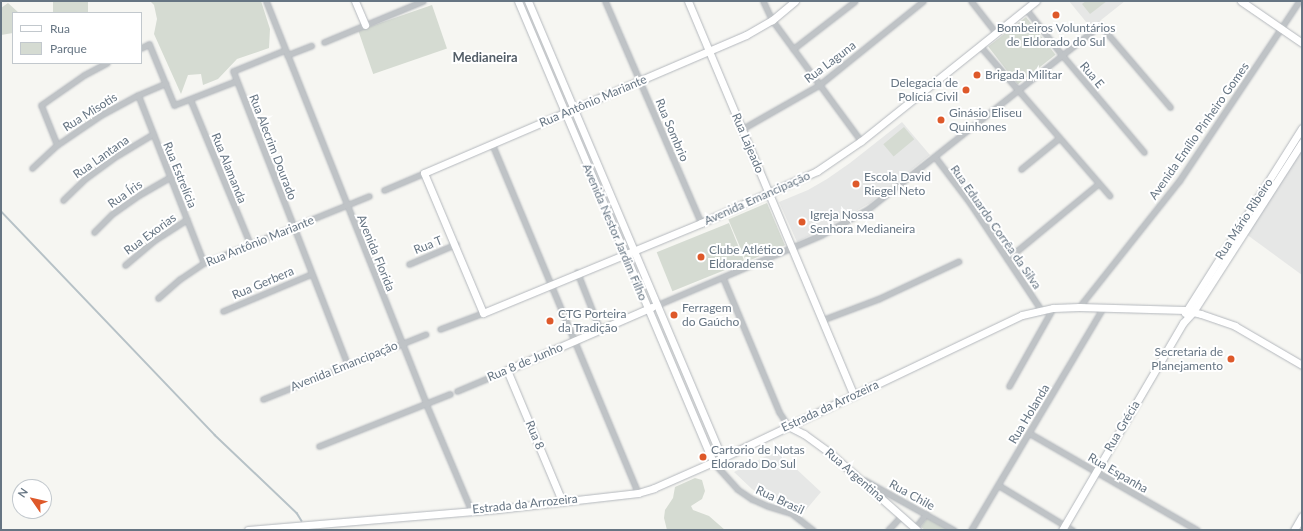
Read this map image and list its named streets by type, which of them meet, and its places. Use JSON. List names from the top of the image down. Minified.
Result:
{"streets":{"main road":["Rua Antônio Mariante","Rua Lajeado","Avenida Emancipação","Rua Mário Ribeiro","Avenida Nestor Jardim Filho","Rua 8 de Junho","Estrada da Arrozeira","Rua Grécia","Rua 8","Rua Argentina"],"street":["Rua Laguna","Rua E","Rua Misotis","Rua Sombrio","Avenida Emílio Pinheiro Gomes","Rua Alecrim Dourado","Rua Lantana","Rua Alamanda","Rua Estrelícia","Rua Íris","Rua Eduardo Corrêa da Silva","Rua Exorias","Rua T","Avenida Florida","Rua Gerbera","Rua Holanda","Rua Espanha","Rua Chile","Rua Brasil"]},"crossings":[["Rua Laguna","Rua Lajeado"],["Rua E","Avenida Emancipação"],["Rua E","Rua 8 de Junho"],["Rua Antônio Mariante","Rua Sombrio"],["Rua Antônio Mariante","Rua Lajeado"],["Rua Antônio Mariante","Rua Alecrim Dourado"],["Rua Antônio Mariante","Rua Alamanda"],["Rua Antônio Mariante","Rua Estrelícia"],["Rua Antônio Mariante","Avenida Nestor Jardim Filho"],["Rua Antônio Mariante","Avenida Florida"],["Rua Misotis","Rua Estrelícia"],["Rua Sombrio","Avenida Emancipação"],["Avenida Emílio Pinheiro Gomes","Estrada da Arrozeira"],["Rua Lajeado","Avenida Emancipação"],["Rua Lajeado","Rua 8 de Junho"],["Rua Lajeado","Estrada da Arrozeira"],["Rua Alecrim Dourado","Avenida Emancipação"],["Rua Alecrim Dourado","Avenida Florida"],["Rua Alecrim Dourado","Rua Gerbera"],["Rua Lantana","Rua Estrelícia"],["Rua Estrelícia","Rua Íris"],["Rua Estrelícia","Rua Exorias"],["Avenida Emancipação","Avenida Nestor Jardim Filho"],["Avenida Emancipação","Avenida Florida"],["Rua Mário Ribeiro","Estrada da Arrozeira"],["Rua Mário Ribeiro","Rua Grécia"],["Rua Eduardo Corrêa da Silva","Rua 8 de Junho"],["Rua Eduardo Corrêa da Silva","Estrada da Arrozeira"],["Avenida Nestor Jardim Filho","Rua 8 de Junho"],["Avenida Nestor Jardim Filho","Estrada da Arrozeira"],["Avenida Nestor Jardim Filho","Rua Brasil"],["Avenida Florida","Estrada da Arrozeira"],["Rua 8 de Junho","Rua 8"],["Estrada da Arrozeira","Rua Holanda"],["Estrada da Arrozeira","Rua Grécia"],["Estrada da Arrozeira","Rua 8"],["Estrada da Arrozeira","Rua Argentina"],["Estrada da Arrozeira","Rua Brasil"],["Rua Holanda","Rua Espanha"],["Rua Grécia","Rua Espanha"],["Rua Argentina","Rua Chile"]],"districts":["Medianeira"],"places":["Bombeiros Voluntários de Eldorado do Sul","Brigada Militar","Delegacia de Polícia Civil","Ginásio Eliseu Quinhones","Escola David Riegel Neto","Igreja Nossa Senhora Medianeira","Clube Atlético Eldoradense","Ferragem do Gaúcho","CTG Porteira da Tradição","Secretaria de Planejamento","Cartorio de Notas Eldorado Do Sul"],"legend":["Rua","Parque"],"north":"top left"}
